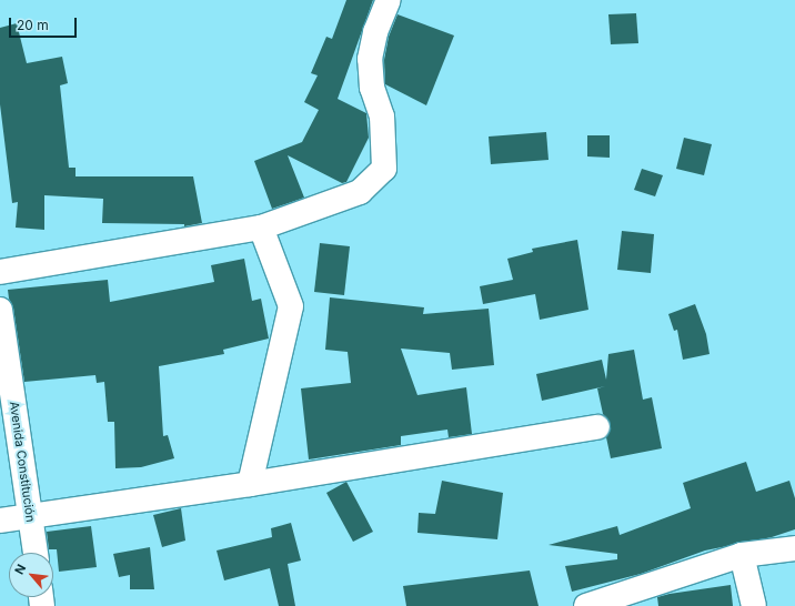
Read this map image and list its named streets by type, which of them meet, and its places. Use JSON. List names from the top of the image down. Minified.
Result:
{"streets":{"street":["Avenida Constitución"]},"scale_bar":"20 m","north":"top left"}
